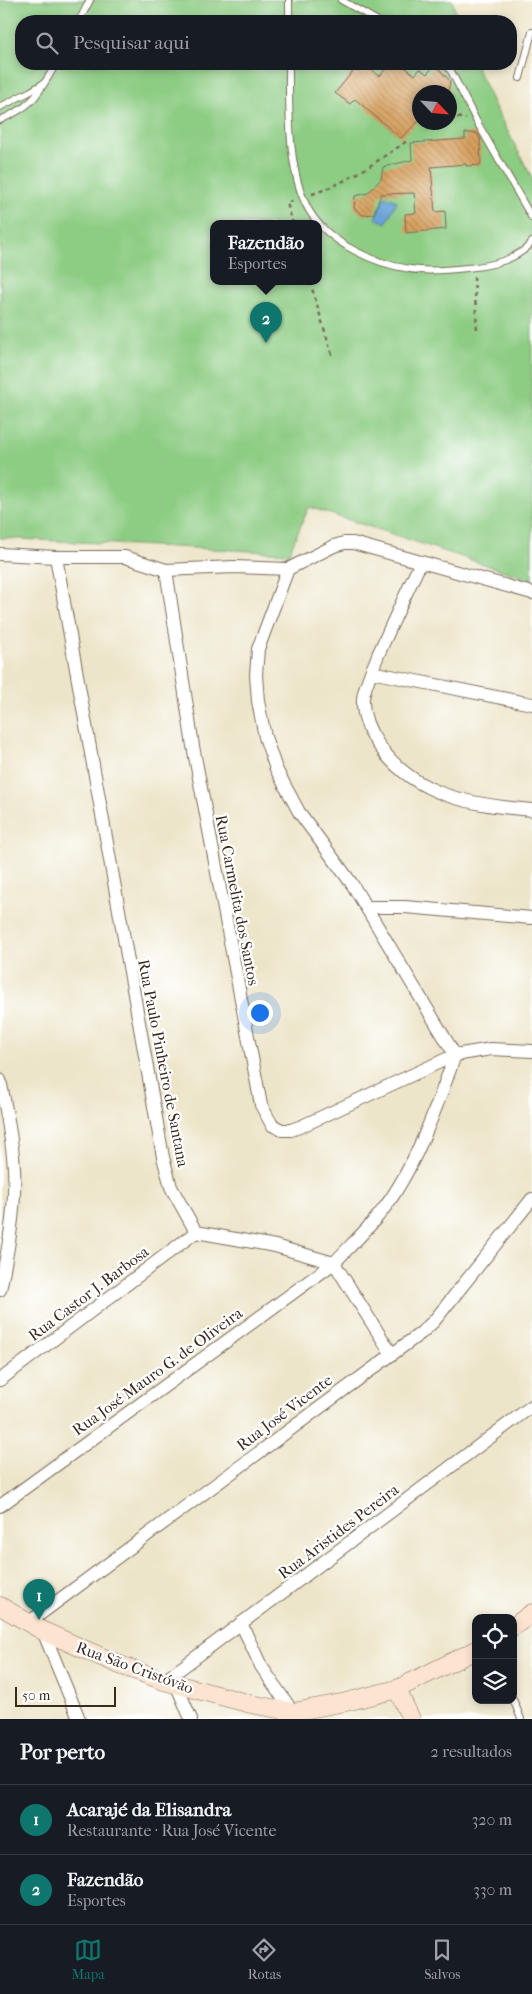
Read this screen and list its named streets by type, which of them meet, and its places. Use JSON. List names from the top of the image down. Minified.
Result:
{"streets":{"main road":["Rua São Cristóvão"],"street":["Rua Carmelita dos Santos","Rua Paulo Pinheiro de Santana","Rua Castor J. Barbosa","Rua José Mauro G. de Oliveira","Rua José Vicente","Rua Aristides Pereira"]},"crossings":[["Rua Paulo Pinheiro de Santana","Rua Castor J. Barbosa"],["Rua José Vicente","Rua São Cristóvão"],["Rua Aristides Pereira","Rua São Cristóvão"]],"scale_bar":"50 m","north":"bottom right","page":{"search":"Pesquisar aqui","popup":["Fazendão","Esportes"],"pins":["2","1"],"scale":"50 m","heading":["Por perto","2 resultados"],"list":[{"mark":"1","name":"Acarajé da Elisandra","note":"Restaurante · Rua José Vicente","value":"320 m"},{"mark":"2","name":"Fazendão","note":"Esportes","value":"330 m"}],"nav":["Mapa","Rotas","Salvos"]}}
